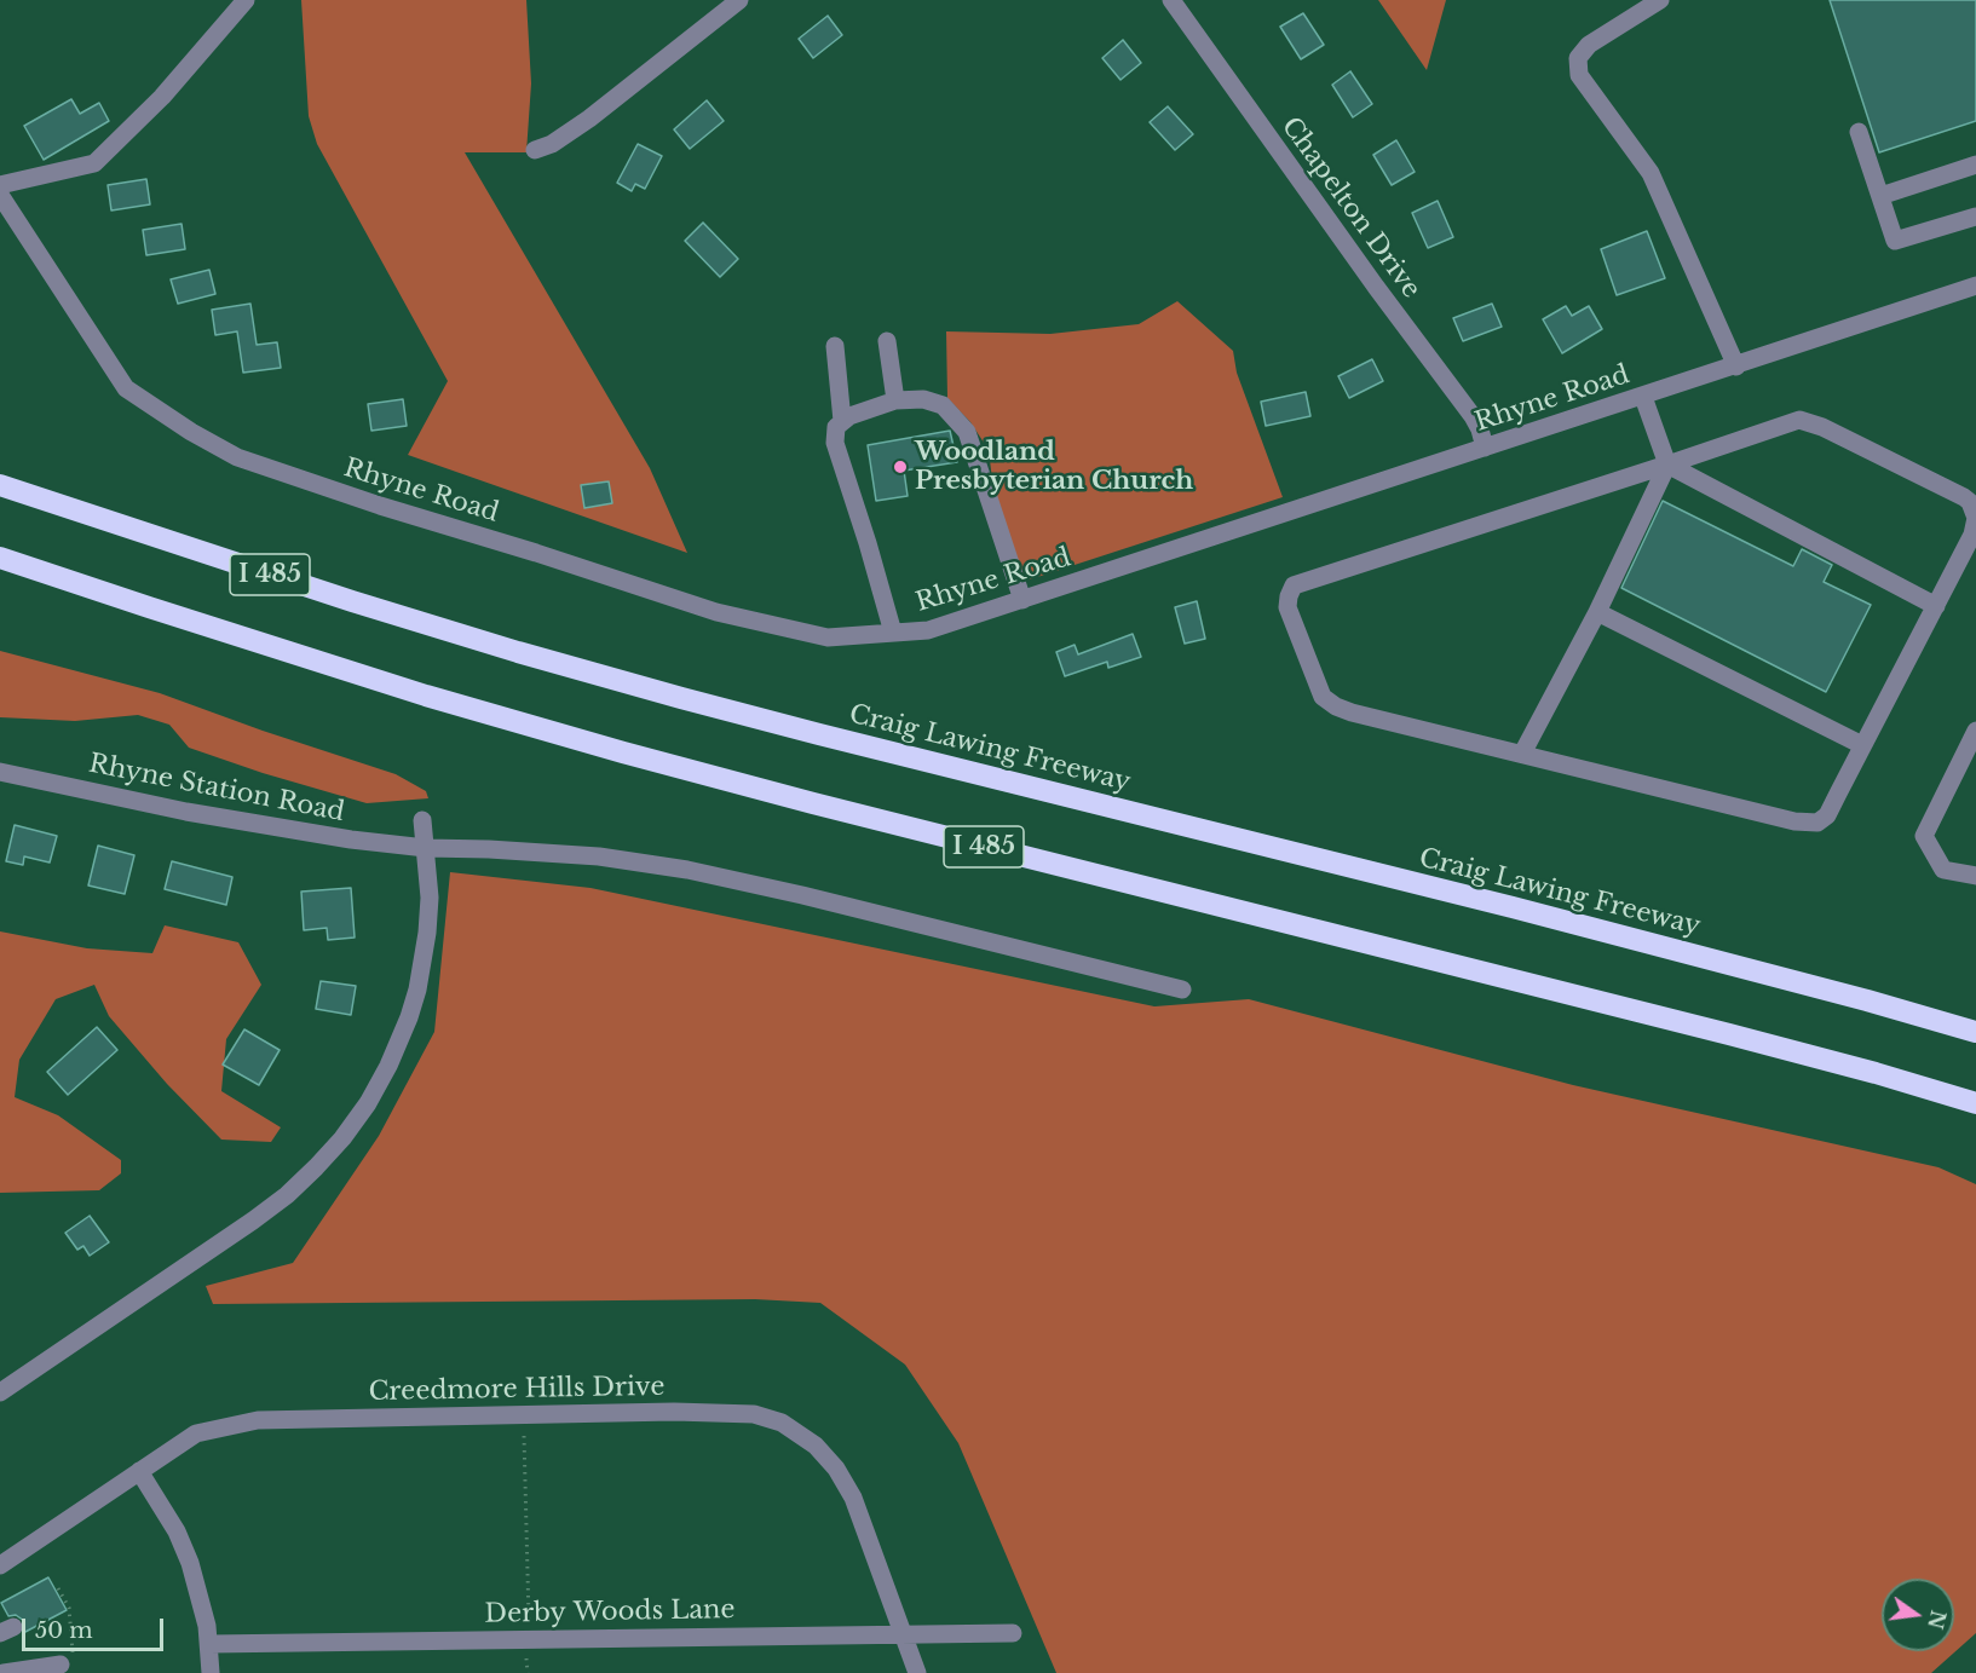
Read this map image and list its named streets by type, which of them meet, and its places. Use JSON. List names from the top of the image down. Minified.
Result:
{"streets":{"highway":["I 485","Craig Lawing Freeway"],"street":["Chapelton Drive","Rhyne Road","Rhyne Station Road","Creedmore Hills Drive","Derby Woods Lane"]},"crossings":[["Chapelton Drive","Rhyne Road"],["Creedmore Hills Drive","Derby Woods Lane"]],"places":["Woodland Presbyterian Church"],"scale_bar":"50 m","north":"right"}
